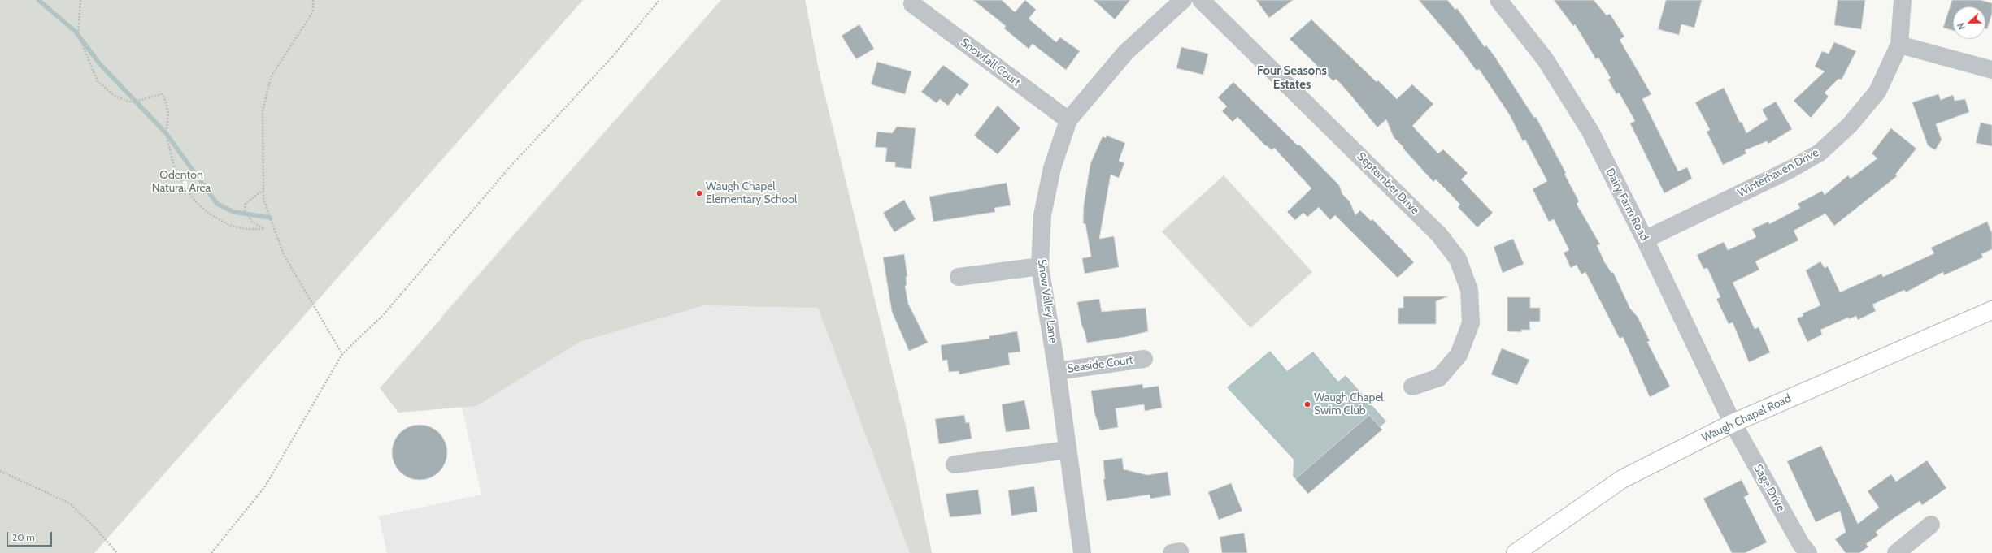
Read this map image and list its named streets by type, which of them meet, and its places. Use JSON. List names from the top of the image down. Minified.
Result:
{"streets":{"main road":["Waugh Chapel Road"],"street":["Snowfall Court","Winterhaven Drive","September Drive","Dairy Farm Road","Snow Valley Lane","Seaside Court","Sage Drive"]},"crossings":[["Snowfall Court","Snow Valley Lane"],["Winterhaven Drive","Dairy Farm Road"],["Dairy Farm Road","Waugh Chapel Road"],["Dairy Farm Road","Sage Drive"],["Snow Valley Lane","Seaside Court"],["Waugh Chapel Road","Sage Drive"]],"districts":["Four Seasons Estates"],"parks":["Odenton Natural Area"],"places":["Waugh Chapel Elementary School","Waugh Chapel Swim Club"],"scale_bar":"20 m","north":"bottom left"}
